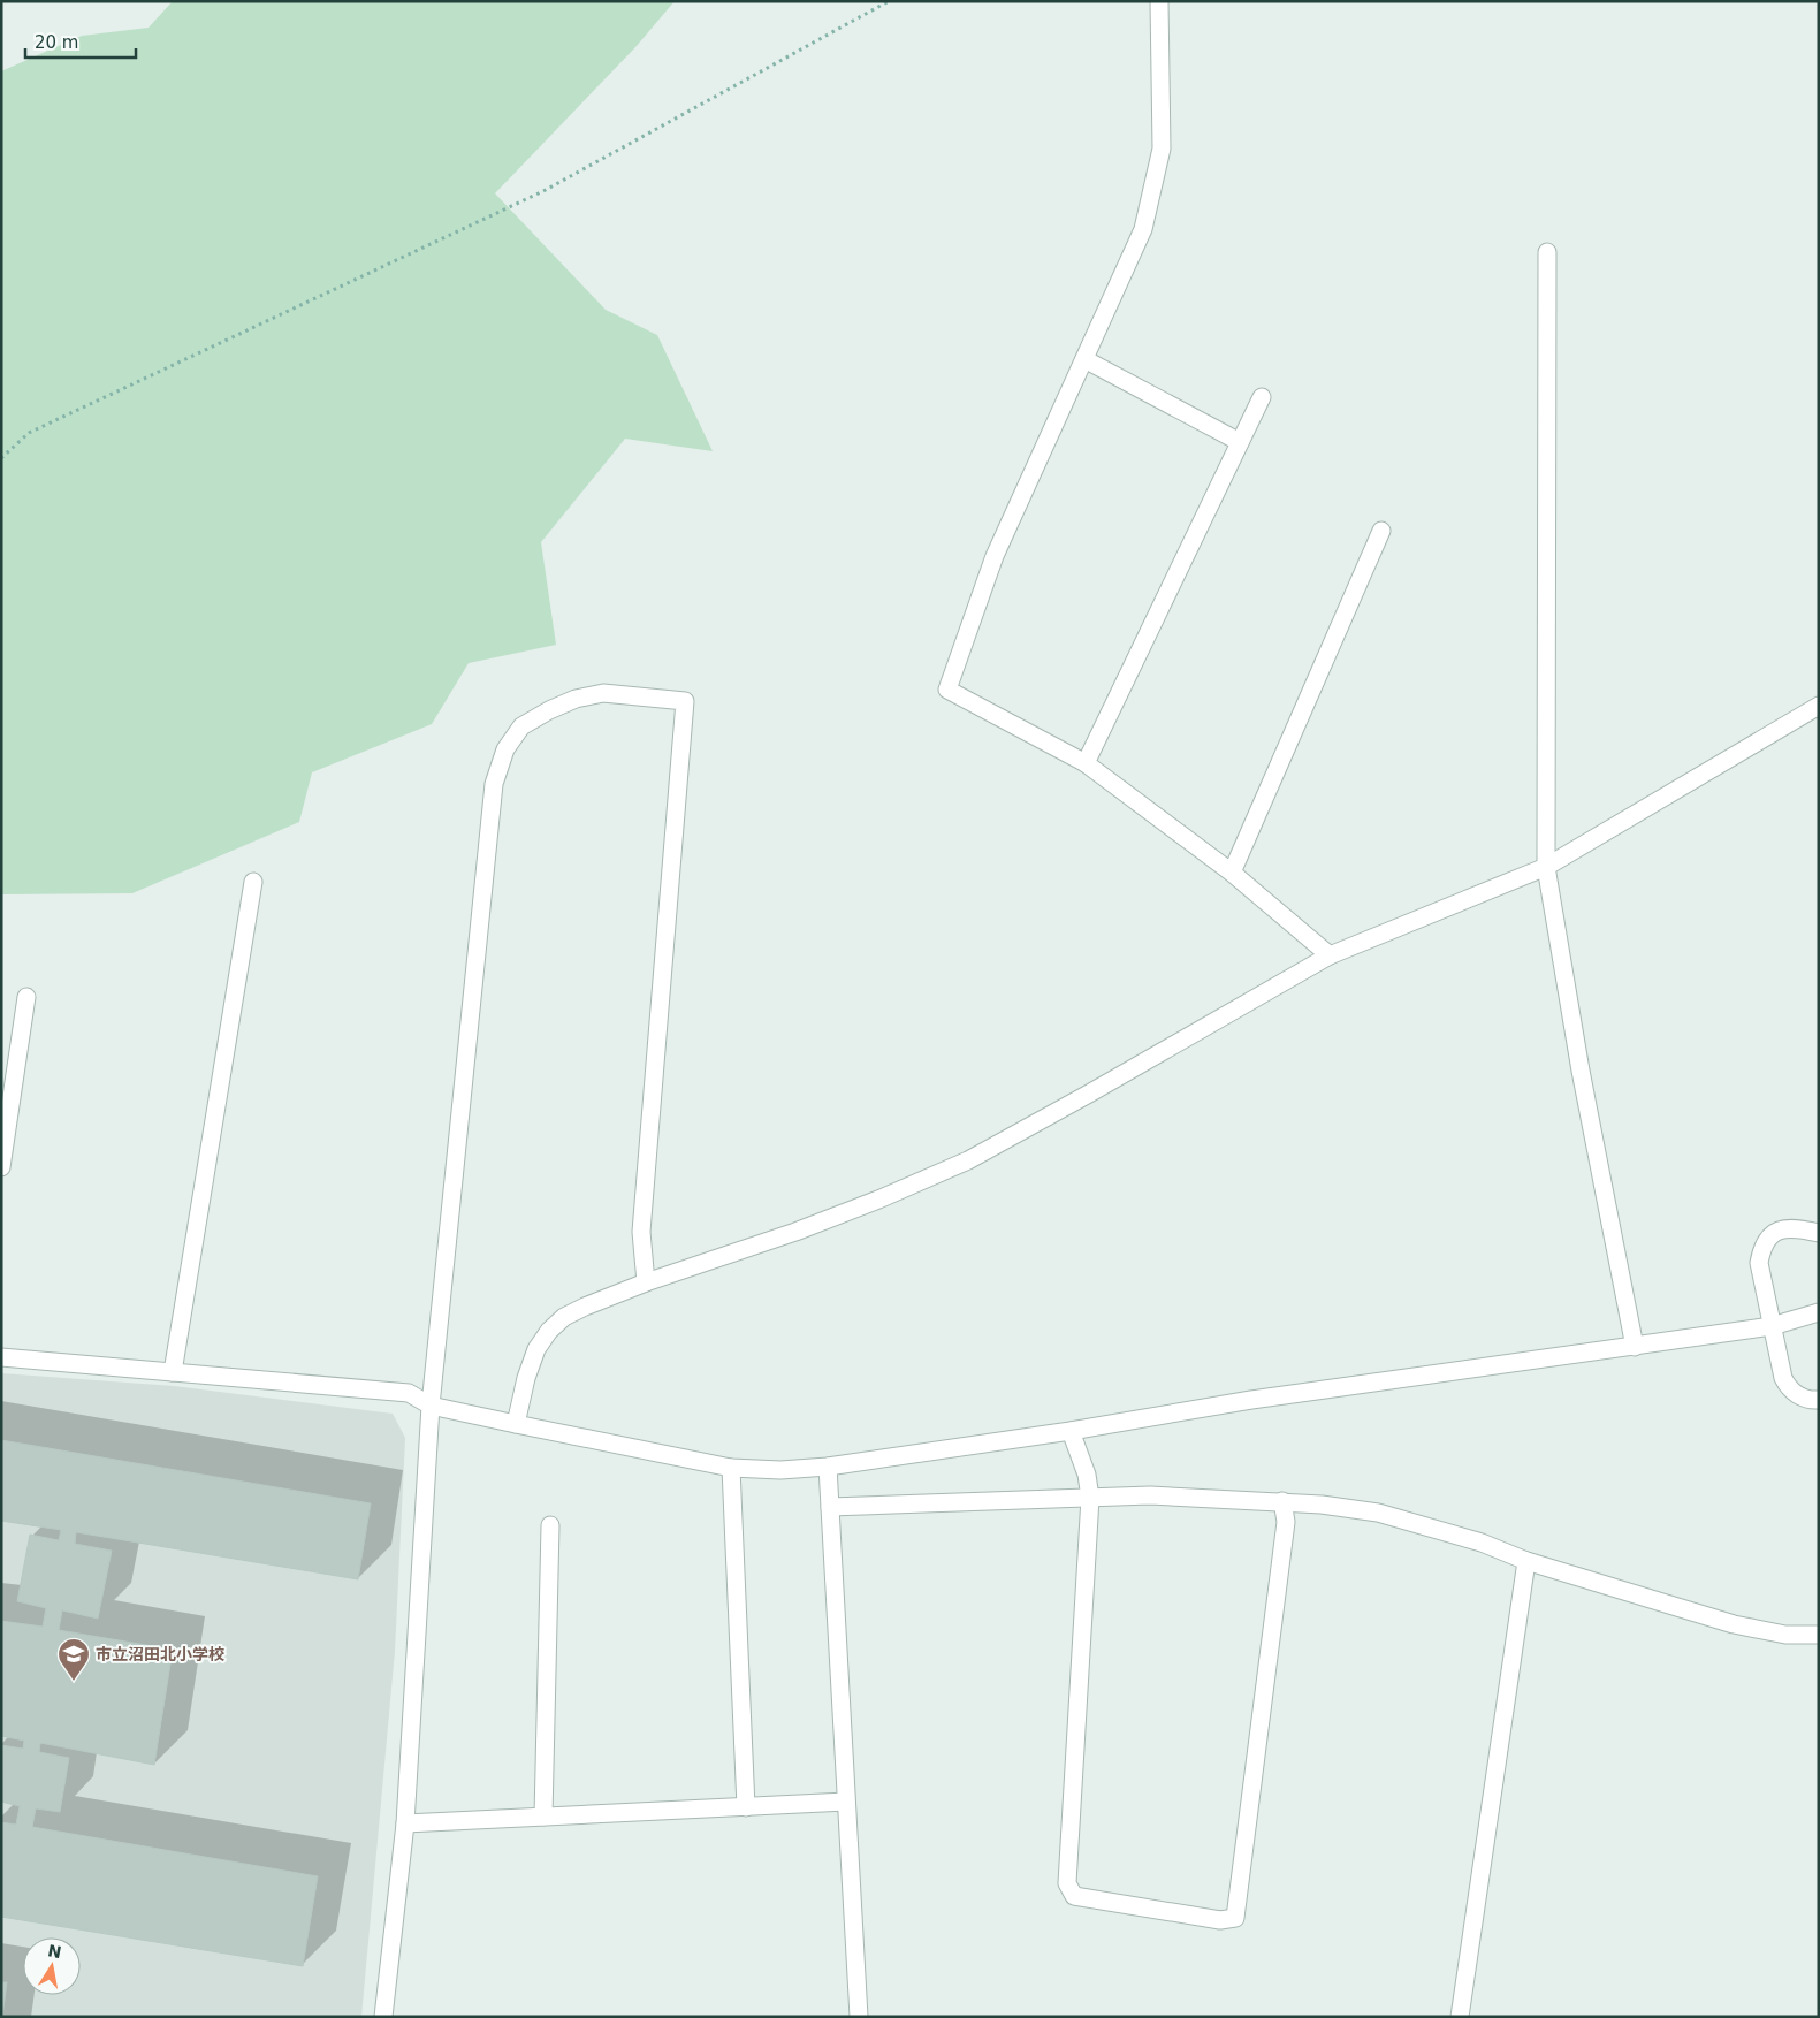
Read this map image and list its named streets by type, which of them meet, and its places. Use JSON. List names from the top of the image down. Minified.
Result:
{"places":{"school or university":["市立沼田北小学校"]},"scale_bar":"20 m","north":"top"}
